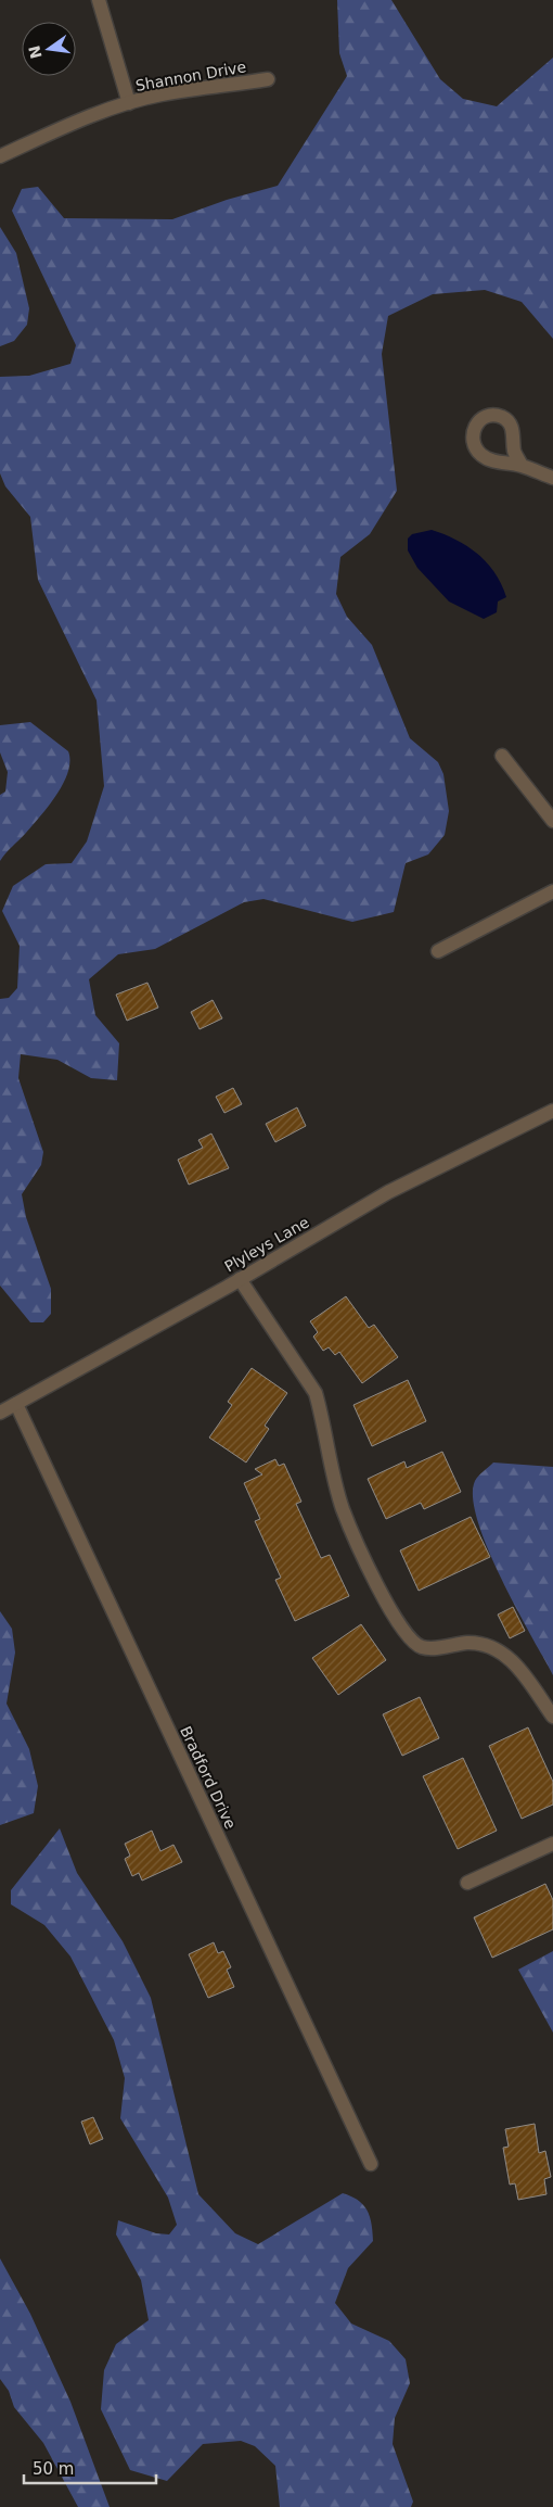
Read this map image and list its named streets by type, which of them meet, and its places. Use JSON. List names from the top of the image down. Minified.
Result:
{"streets":{"street":["Shannon Drive","Plyleys Lane","Bradford Drive"]},"crossings":[["Plyleys Lane","Bradford Drive"]],"scale_bar":"50 m","north":"left"}
